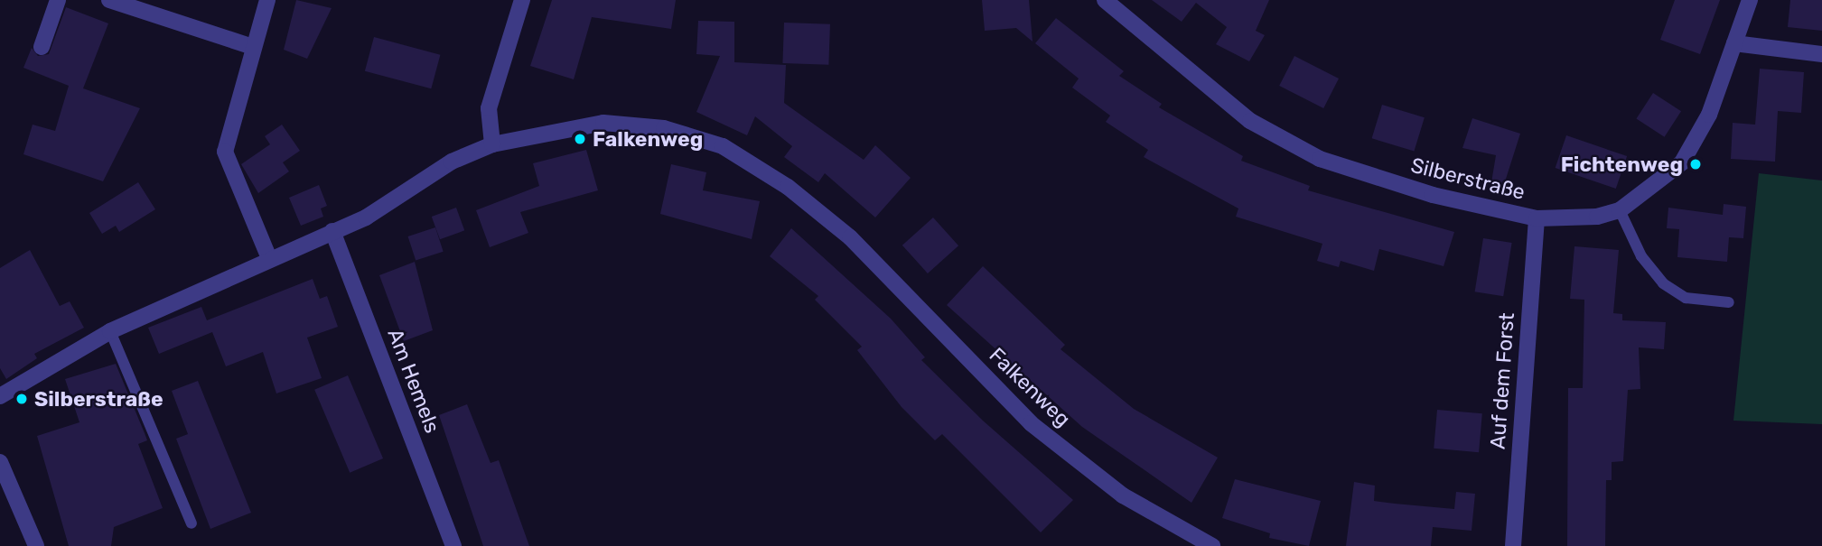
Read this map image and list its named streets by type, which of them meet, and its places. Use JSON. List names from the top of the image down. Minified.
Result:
{"streets":{"street":["Silberstraße","Am Hemels","Auf dem Forst","Falkenweg"]},"crossings":[["Silberstraße","Auf dem Forst"]],"places":["Falkenweg","Fichtenweg","Silberstraße"]}
